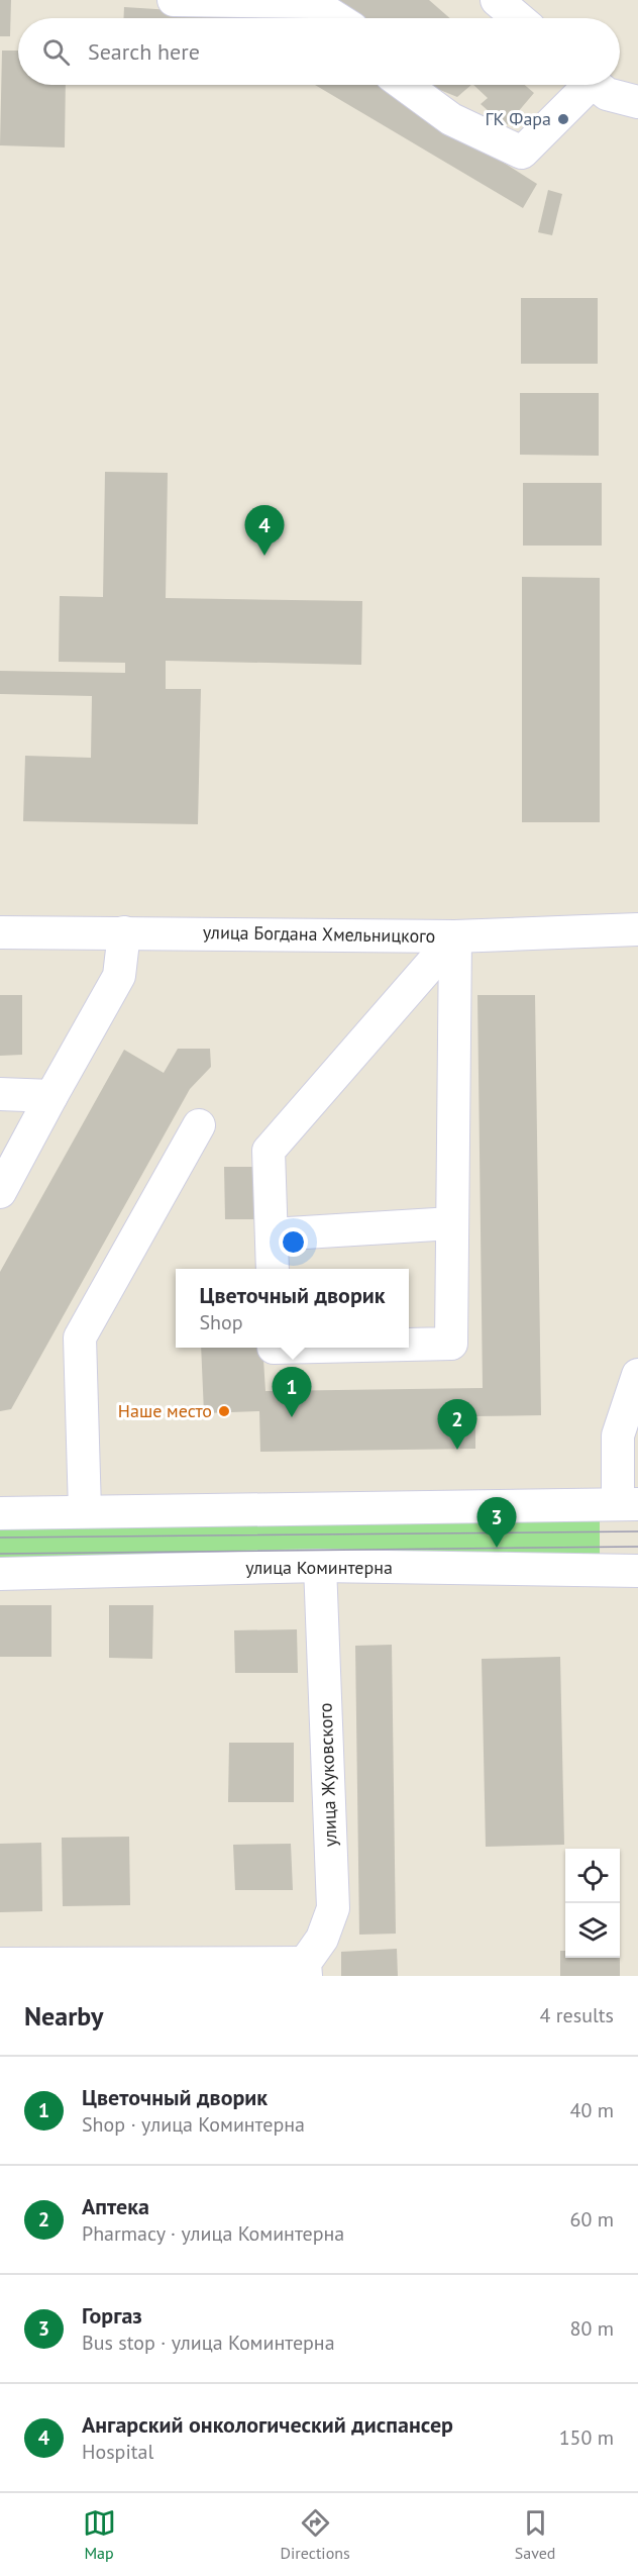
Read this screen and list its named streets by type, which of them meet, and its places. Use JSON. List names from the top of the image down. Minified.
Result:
{"streets":{"street":["улица Богдана Хмельницкого","улица Коминтерна","улица Жуковского"]},"crossings":[["улица Коминтерна","улица Жуковского"]],"places":["ГК Фара","Наше место"],"page":{"search":"Search here","pins":["4","1","2","3"],"popup":["Цветочный дворик","Shop"],"heading":["Nearby","4 results"],"list":[{"mark":"1","name":"Цветочный дворик","note":"Shop · улица Коминтерна","value":"40 m"},{"mark":"2","name":"Аптека","note":"Pharmacy · улица Коминтерна","value":"60 m"},{"mark":"3","name":"Горгаз","note":"Bus stop · улица Коминтерна","value":"80 m"},{"mark":"4","name":"Ангарский онкологический диспансер","note":"Hospital","value":"150 m"}],"nav":["Map","Directions","Saved"]}}
